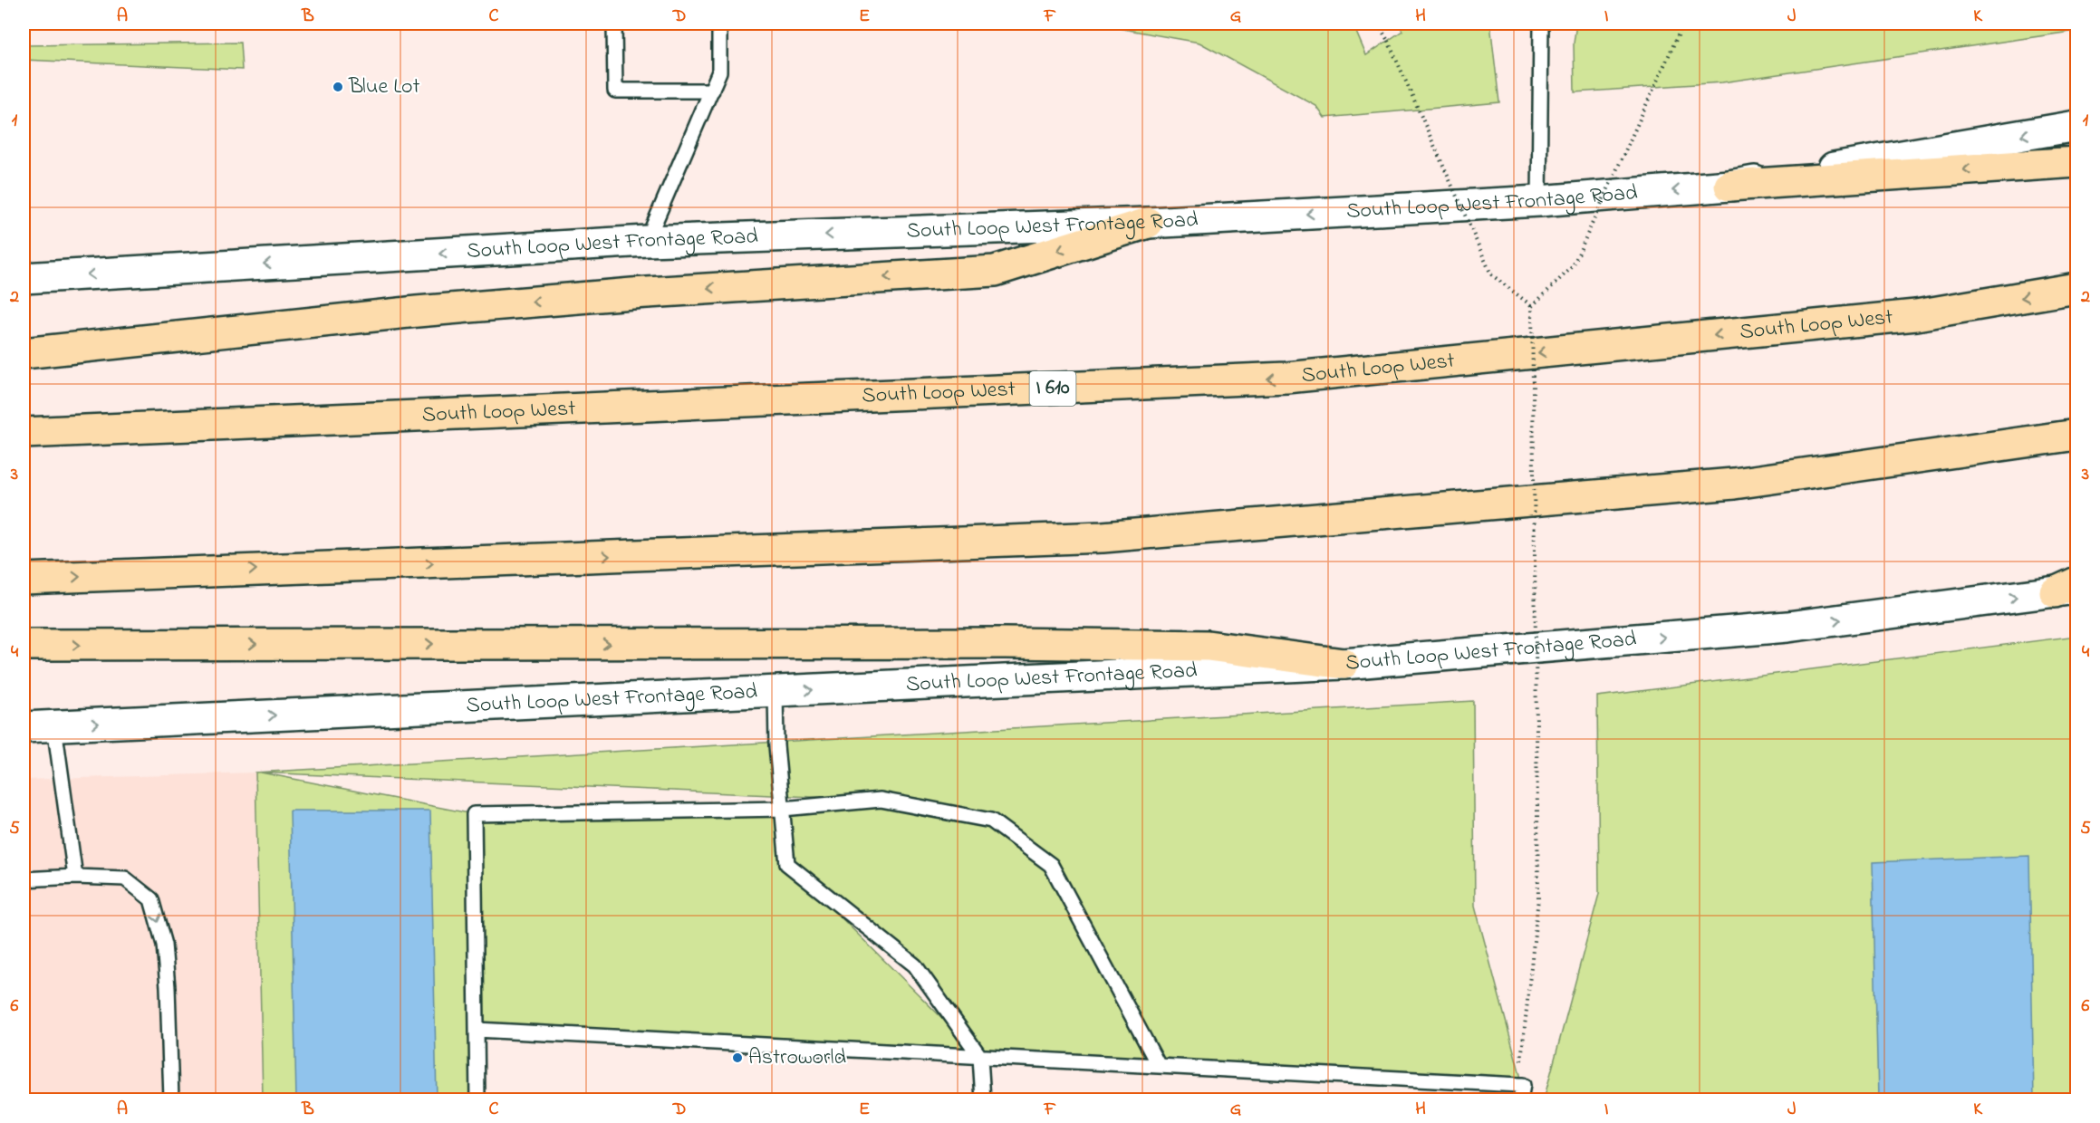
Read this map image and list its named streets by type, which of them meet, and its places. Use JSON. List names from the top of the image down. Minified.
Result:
{"streets":{"highway":["South Loop West","I 610"],"main road":["South Loop West Frontage Road"]},"places":["Blue Lot","Astroworld"],"grid":{"columns":["A","B","C","D","E","F","G","H","I","J","K"],"rows":["1","2","3","4","5","6"]}}
